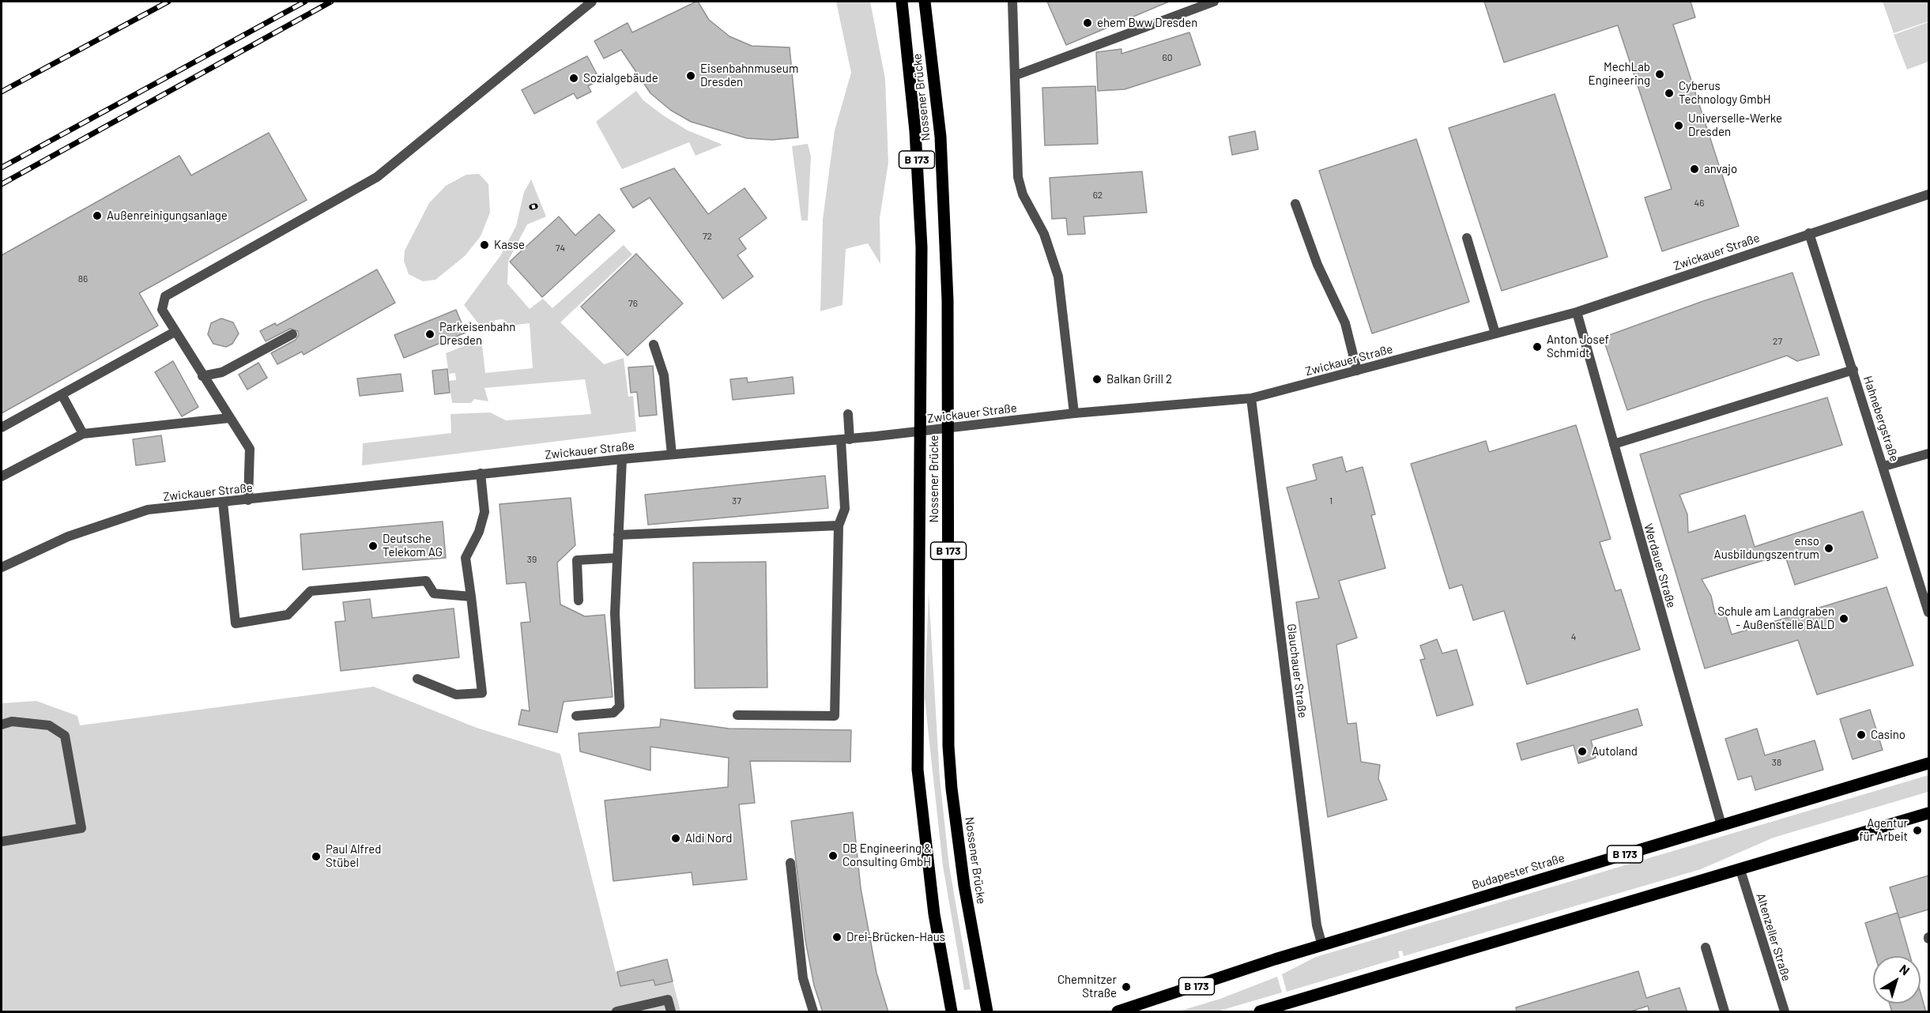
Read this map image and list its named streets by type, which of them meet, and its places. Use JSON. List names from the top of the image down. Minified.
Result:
{"streets":{"main road":["Nossener Brücke","B 173","Budapester Straße"],"street":["Zwickauer Straße","Hahnebergstraße","Werdauer Straße","Glauchauer Straße","Altenzeller Straße"]},"crossings":[["Zwickauer Straße","Hahnebergstraße"],["Zwickauer Straße","Werdauer Straße"],["Zwickauer Straße","Glauchauer Straße"],["Werdauer Straße","Budapester Straße"],["Glauchauer Straße","Budapester Straße"]],"places":["ehem Bww Dresden","MechLab Engineering","Eisenbahnmuseum Dresden","Sozialgebäude","Cyberus Technology GmbH","Universelle-Werke Dresden","anvajo","Außenreinigungsanlage","Kasse","Parkeisenbahn Dresden","Anton Josef Schmidt","Balkan Grill 2","Deutsche Telekom AG","enso Ausbildungszentrum","Schule am Landgraben - Außenstelle BALD","Casino","Autoland","Agentur für Arbeit","Aldi Nord","DB Engineering & Consulting GmbH","Paul Alfred Stübel","Drei-Brücken-Haus","Chemnitzer Straße"],"house_numbers":["60","62","46","72","74","86","76","27","37","1","39","4","38"],"north":"top right"}
